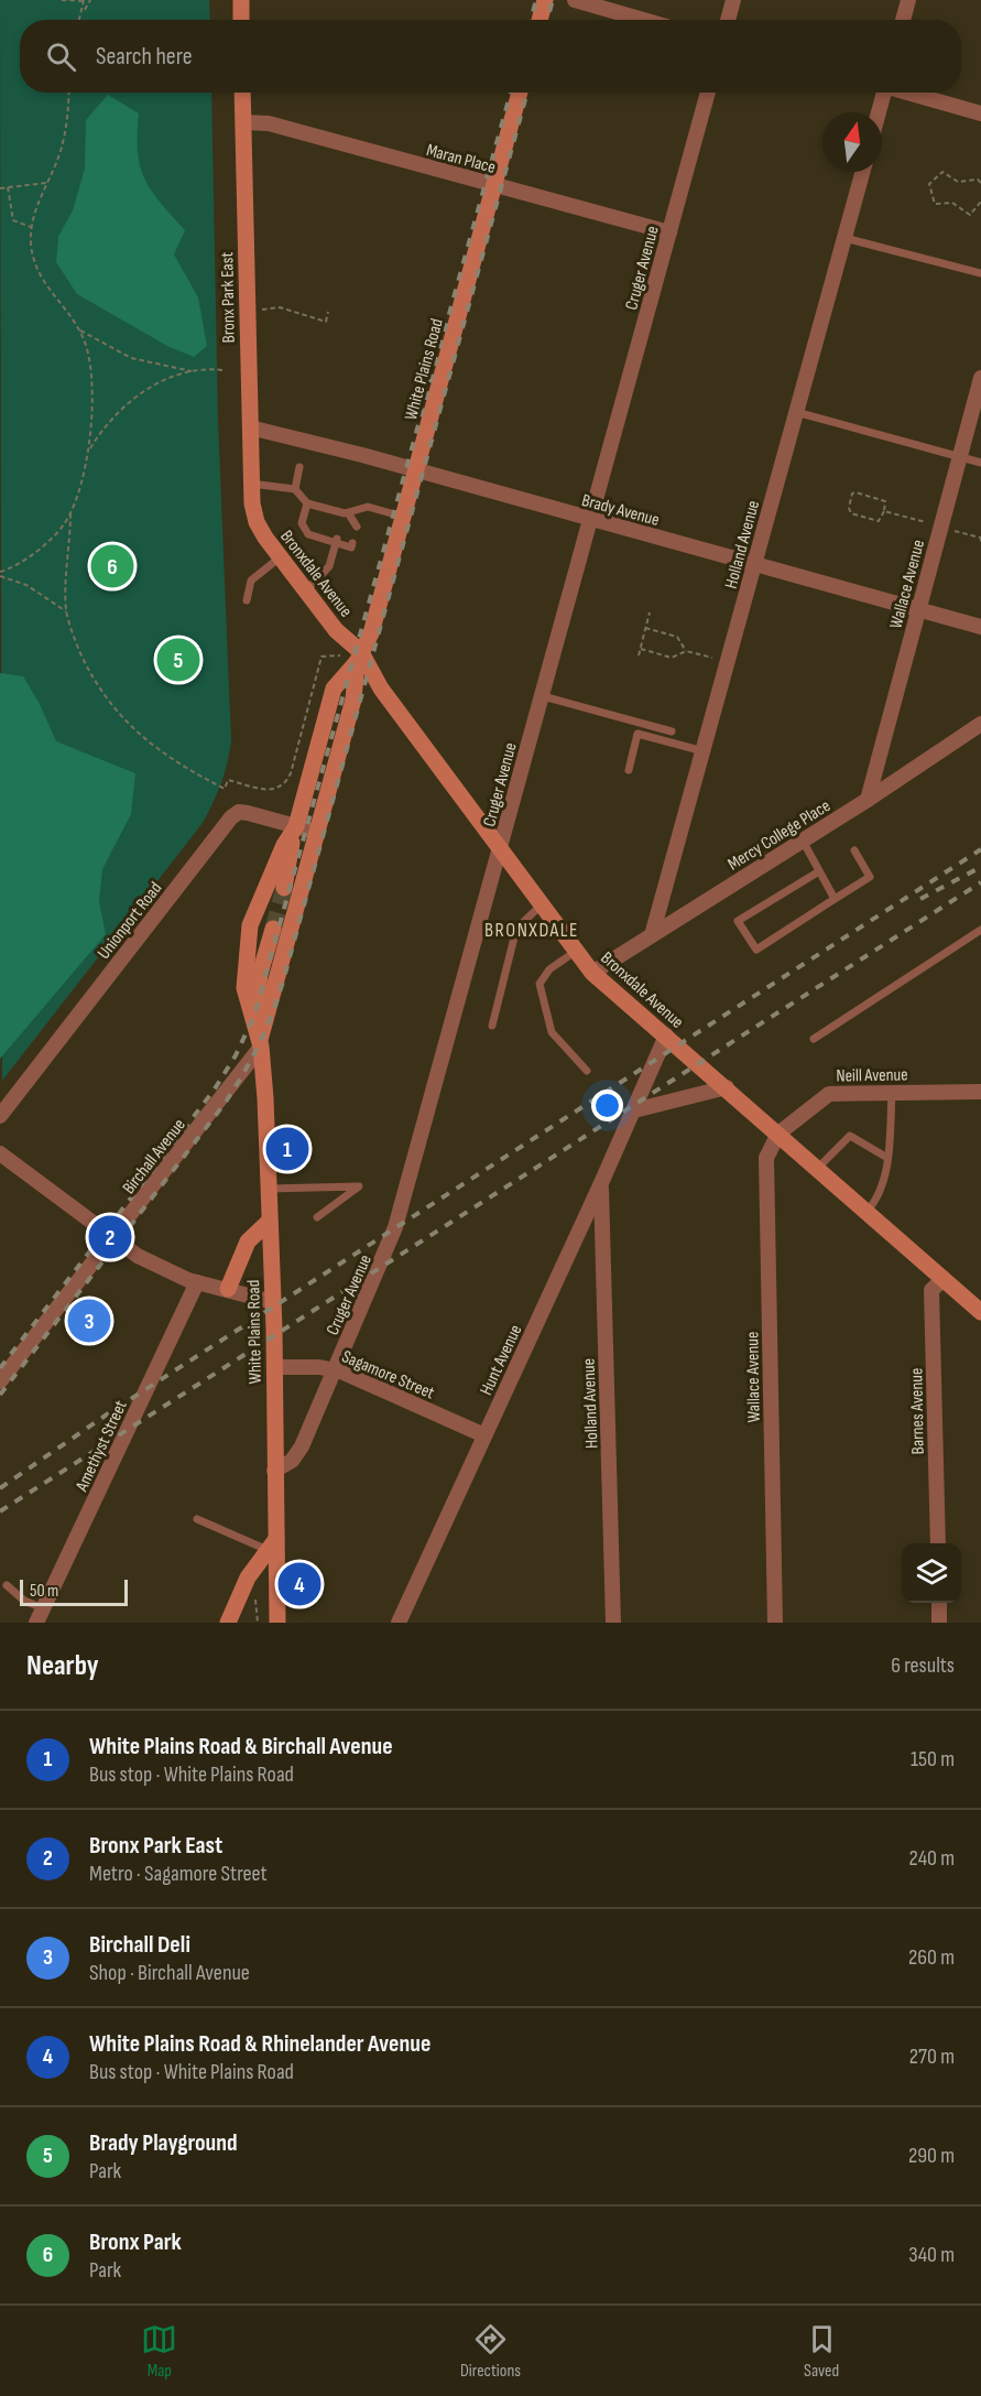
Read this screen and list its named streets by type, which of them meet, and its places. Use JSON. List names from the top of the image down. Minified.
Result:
{"streets":{"main road":["Bronx Park East","White Plains Road","Bronxdale Avenue"],"street":["Maran Place","Cruger Avenue","Brady Avenue","Holland Avenue","Wallace Avenue","Mercy College Place","Unionport Road","Neill Avenue","Birchall Avenue","Hunt Avenue","Sagamore Street","Barnes Avenue","Amethyst Street"]},"crossings":[["Maran Place","Cruger Avenue"],["Maran Place","Bronx Park East"],["Maran Place","White Plains Road"],["Cruger Avenue","White Plains Road"],["Cruger Avenue","Brady Avenue"],["Cruger Avenue","Bronxdale Avenue"],["Cruger Avenue","Sagamore Street"],["Bronx Park East","Brady Avenue"],["Bronx Park East","Bronxdale Avenue"],["White Plains Road","Brady Avenue"],["White Plains Road","Bronxdale Avenue"],["White Plains Road","Unionport Road"],["White Plains Road","Birchall Avenue"],["White Plains Road","Sagamore Street"],["Brady Avenue","Holland Avenue"],["Brady Avenue","Wallace Avenue"],["Holland Avenue","Mercy College Place"],["Holland Avenue","Hunt Avenue"],["Bronxdale Avenue","Wallace Avenue"],["Bronxdale Avenue","Mercy College Place"],["Bronxdale Avenue","Neill Avenue"],["Bronxdale Avenue","Hunt Avenue"],["Bronxdale Avenue","Barnes Avenue"],["Wallace Avenue","Mercy College Place"],["Wallace Avenue","Neill Avenue"],["Hunt Avenue","Sagamore Street"]],"districts":["BRONXDALE"],"scale_bar":"50 m","north":"top","page":{"search":"Search here","pins":["6","5","1","2","3","4"],"scale":"50 m","heading":["Nearby","6 results"],"list":[{"mark":"1","name":"White Plains Road & Birchall Avenue","note":"Bus stop · White Plains Road","value":"150 m"},{"mark":"2","name":"Bronx Park East","note":"Metro · Sagamore Street","value":"240 m"},{"mark":"3","name":"Birchall Deli","note":"Shop · Birchall Avenue","value":"260 m"},{"mark":"4","name":"White Plains Road & Rhinelander Avenue","note":"Bus stop · White Plains Road","value":"270 m"},{"mark":"5","name":"Brady Playground","note":"Park","value":"290 m"},{"mark":"6","name":"Bronx Park","note":"Park","value":"340 m"}],"nav":["Map","Directions","Saved"]}}
